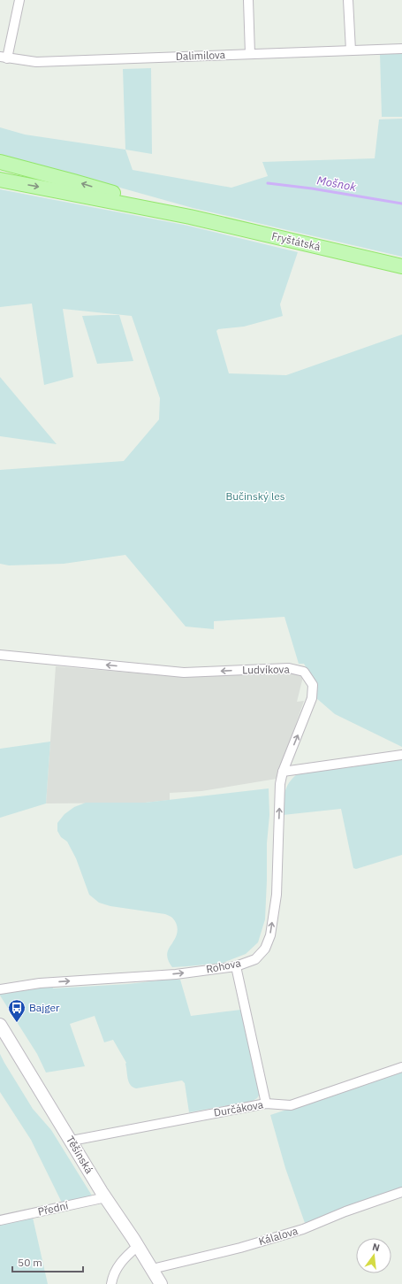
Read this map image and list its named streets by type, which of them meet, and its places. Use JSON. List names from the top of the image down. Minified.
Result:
{"streets":{"main road":["Fryštátská","Těšínská"],"street":["Dalimilova","Ludvíkova","Rohova","Durčákova","Přední","Kálalova"]},"crossings":[["Ludvíkova","Rohova"],["Durčákova","Těšínská"],["Těšínská","Přední"],["Těšínská","Kálalova"]],"water":["Mošnok"],"parks":["Bučinský les"],"places":{"bus stop":["Bajger"]},"scale_bar":"50 m","north":"top"}
